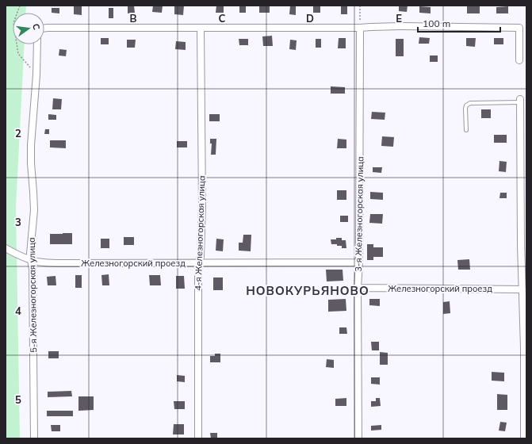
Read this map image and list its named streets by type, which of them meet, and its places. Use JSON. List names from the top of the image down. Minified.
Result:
{"streets":{"street":["3-я Железногорская улица","4-я Железногорская улица","Железногорский проезд","5-я Железногорская улица"]},"crossings":[["3-я Железногорская улица","Железногорский проезд"],["4-я Железногорская улица","Железногорский проезд"],["Железногорский проезд","5-я Железногорская улица"]],"districts":["НОВОКУРЬЯНОВО"],"scale_bar":"100 m","north":"right","grid":{"columns":["B","C","D","E"],"rows":["2","3","4","5"]}}
